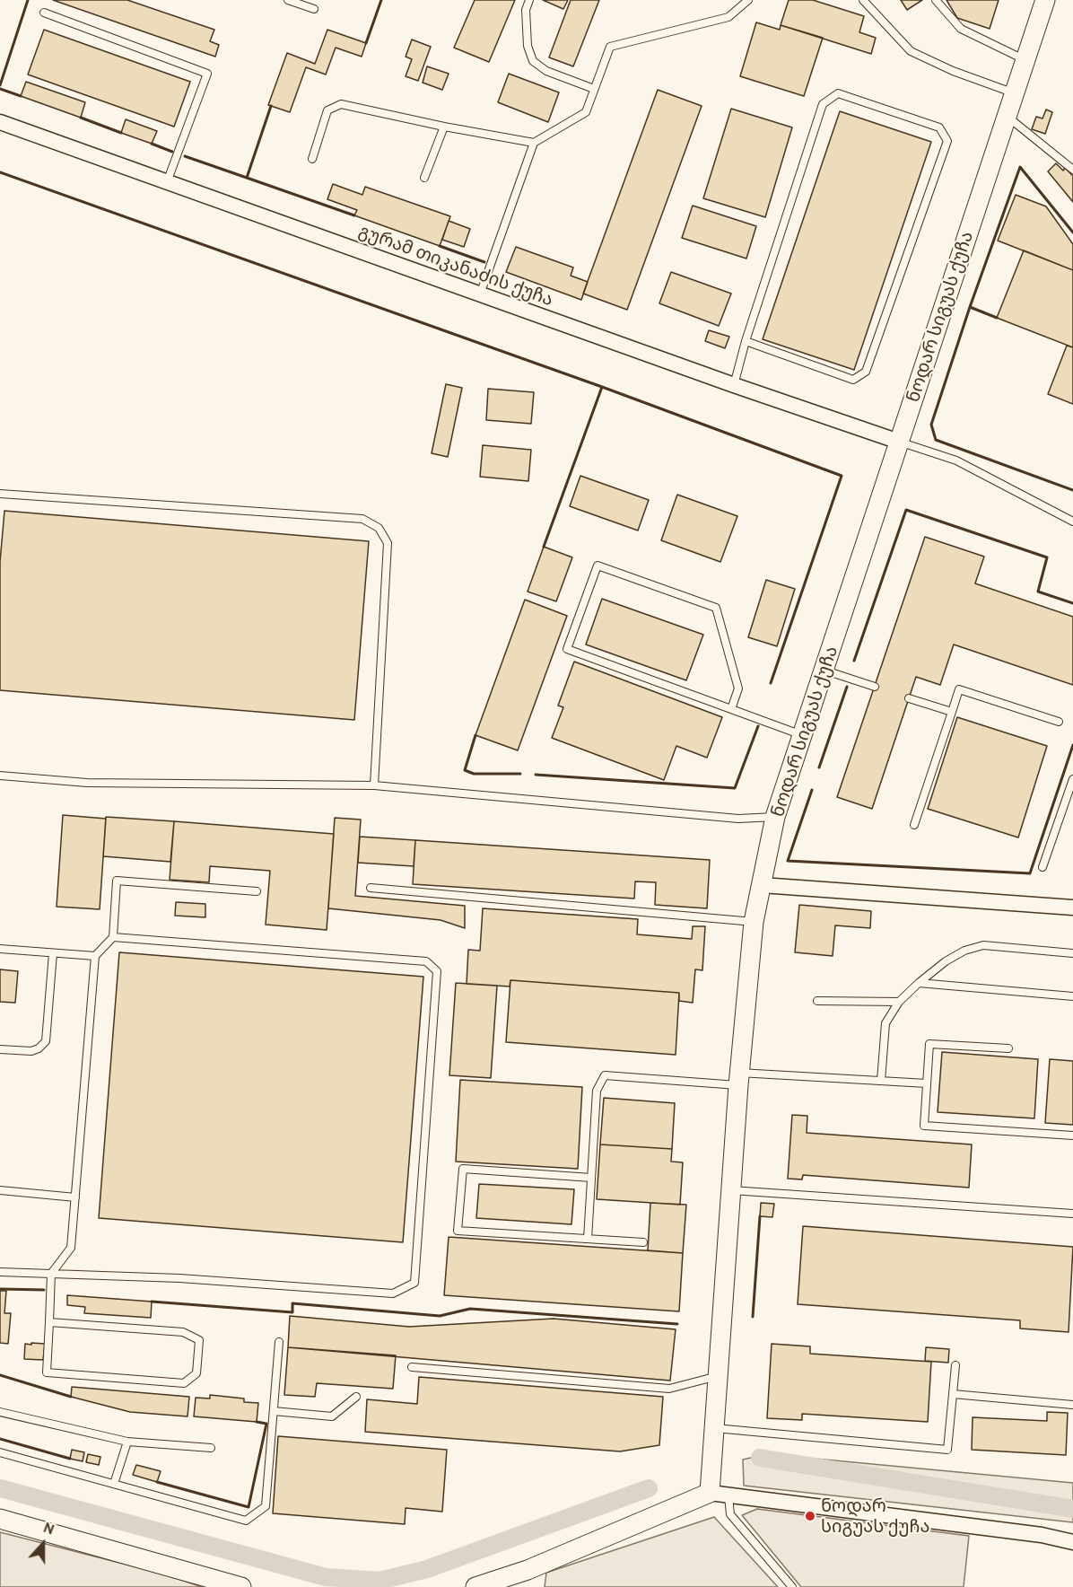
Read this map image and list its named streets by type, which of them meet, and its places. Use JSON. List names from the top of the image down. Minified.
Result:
{"streets":{"street":["გურამ თიკანაძის ქუჩა","ნოდარ სიგუას ქუჩა"]},"crossings":[["გურამ თიკანაძის ქუჩა","ნოდარ სიგუას ქუჩა"]],"places":["ნოდარ სიგუას ქუჩა"],"north":"top"}
